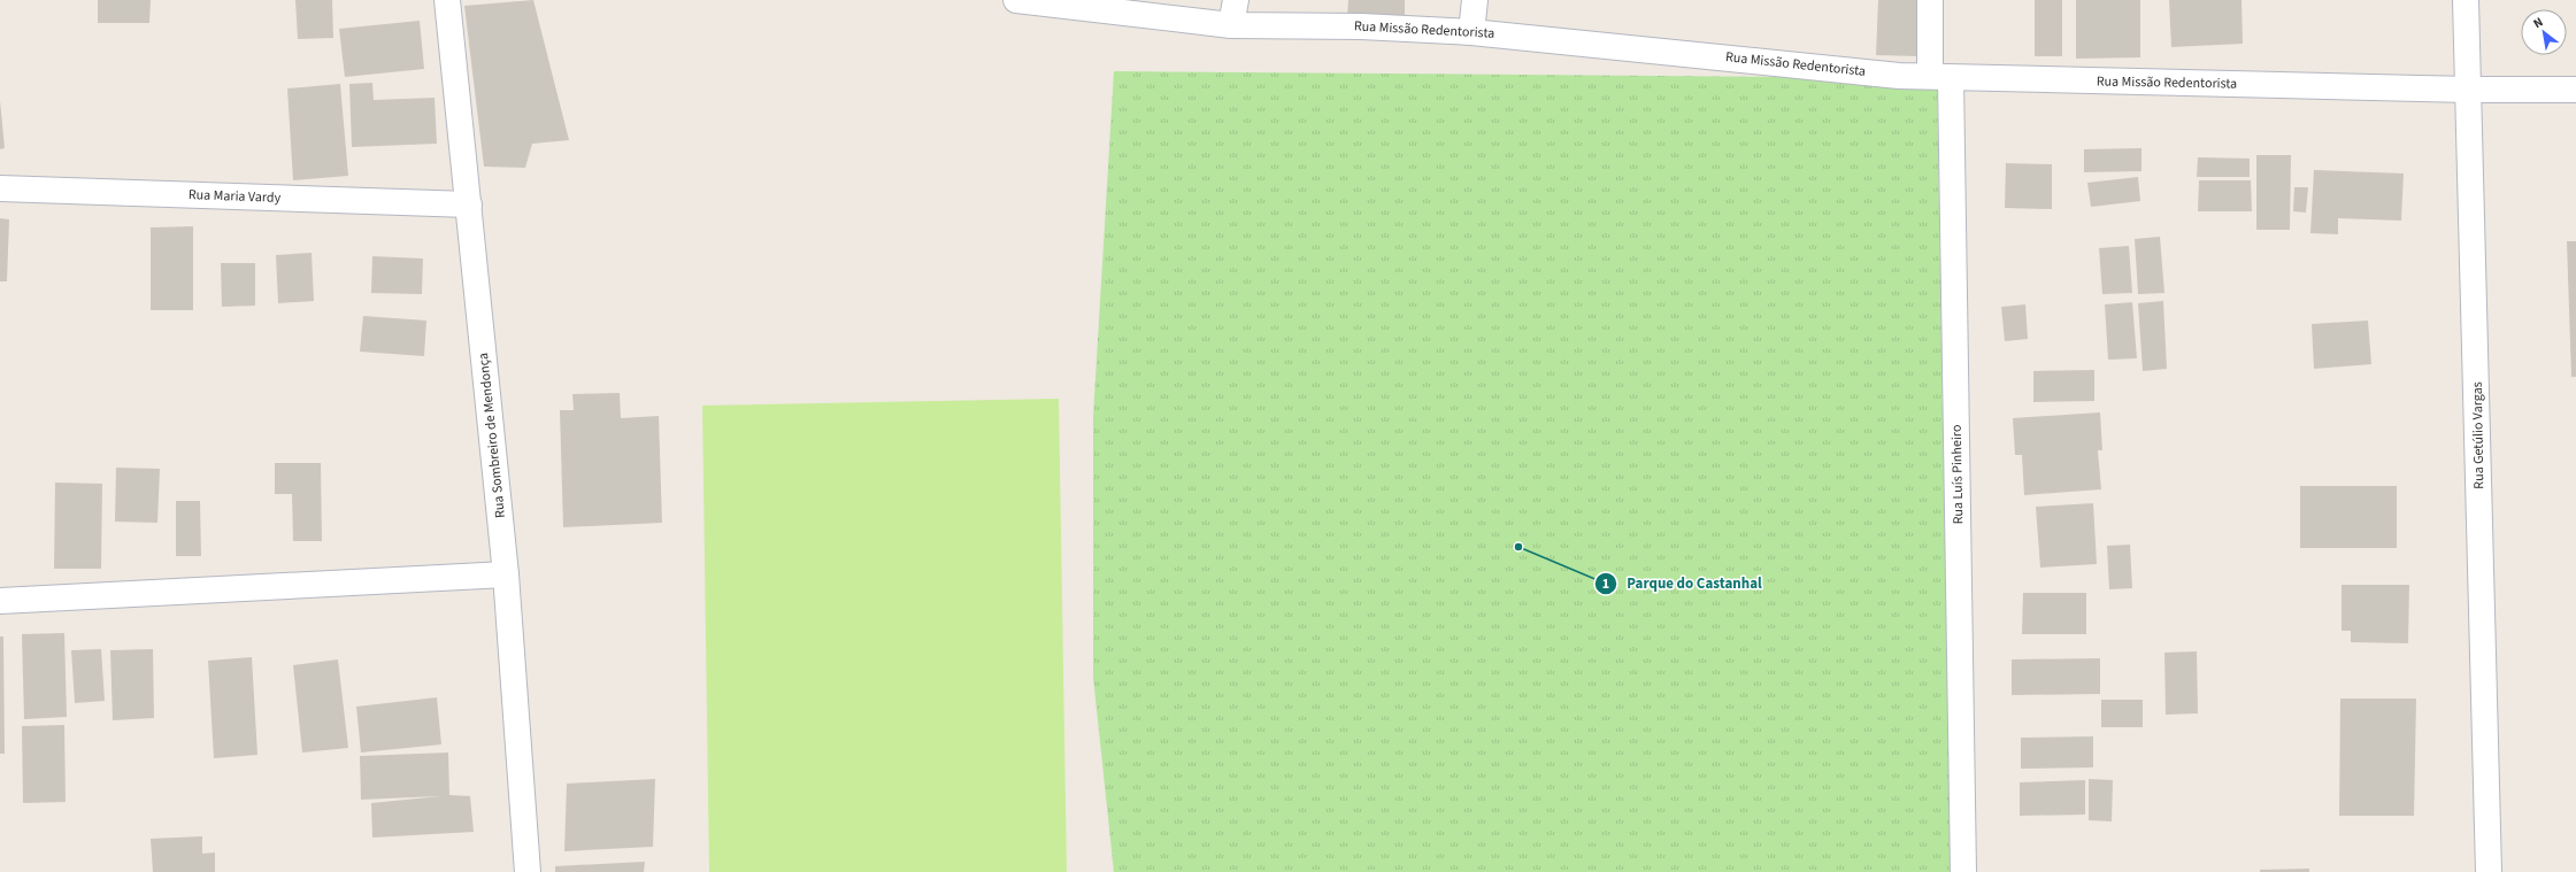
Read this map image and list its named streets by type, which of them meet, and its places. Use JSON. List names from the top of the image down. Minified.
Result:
{"streets":{"street":["Rua Missão Redentorista","Rua Maria Vardy","Rua Sombreiro de Mendonça","Rua Getúlio Vargas","Rua Luís Pinheiro"]},"crossings":[["Rua Missão Redentorista","Rua Getúlio Vargas"],["Rua Missão Redentorista","Rua Luís Pinheiro"],["Rua Maria Vardy","Rua Sombreiro de Mendonça"]],"places":["Parque do Castanhal"],"north":"top left"}
